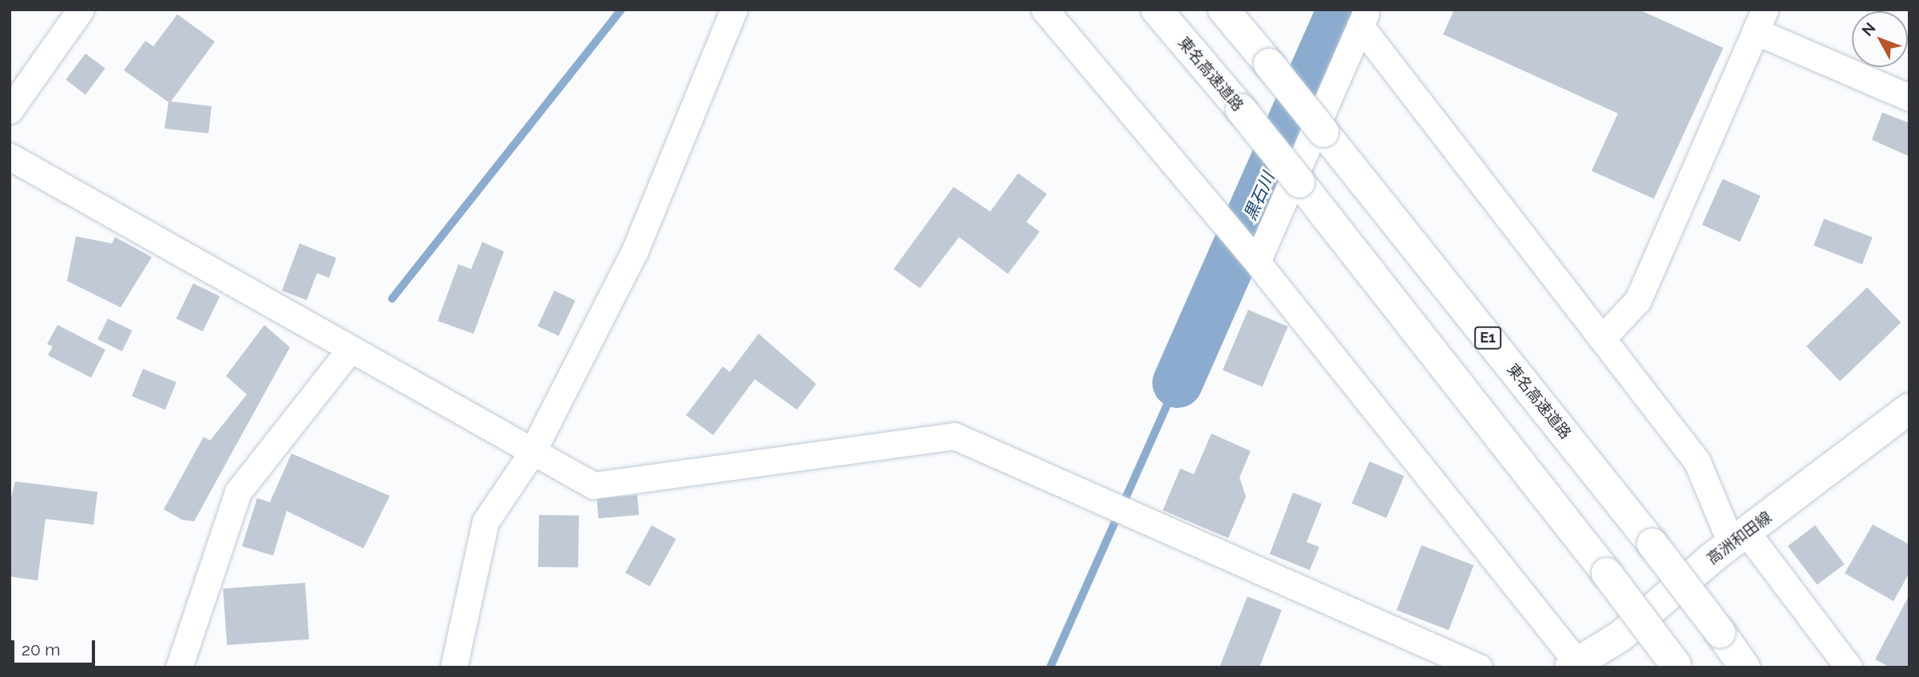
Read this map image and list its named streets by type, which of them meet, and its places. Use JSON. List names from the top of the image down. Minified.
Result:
{"streets":{"main road":["東名高速道路","E1","高洲和田線"]},"water":["黒石川"],"scale_bar":"20 m","north":"top left"}
